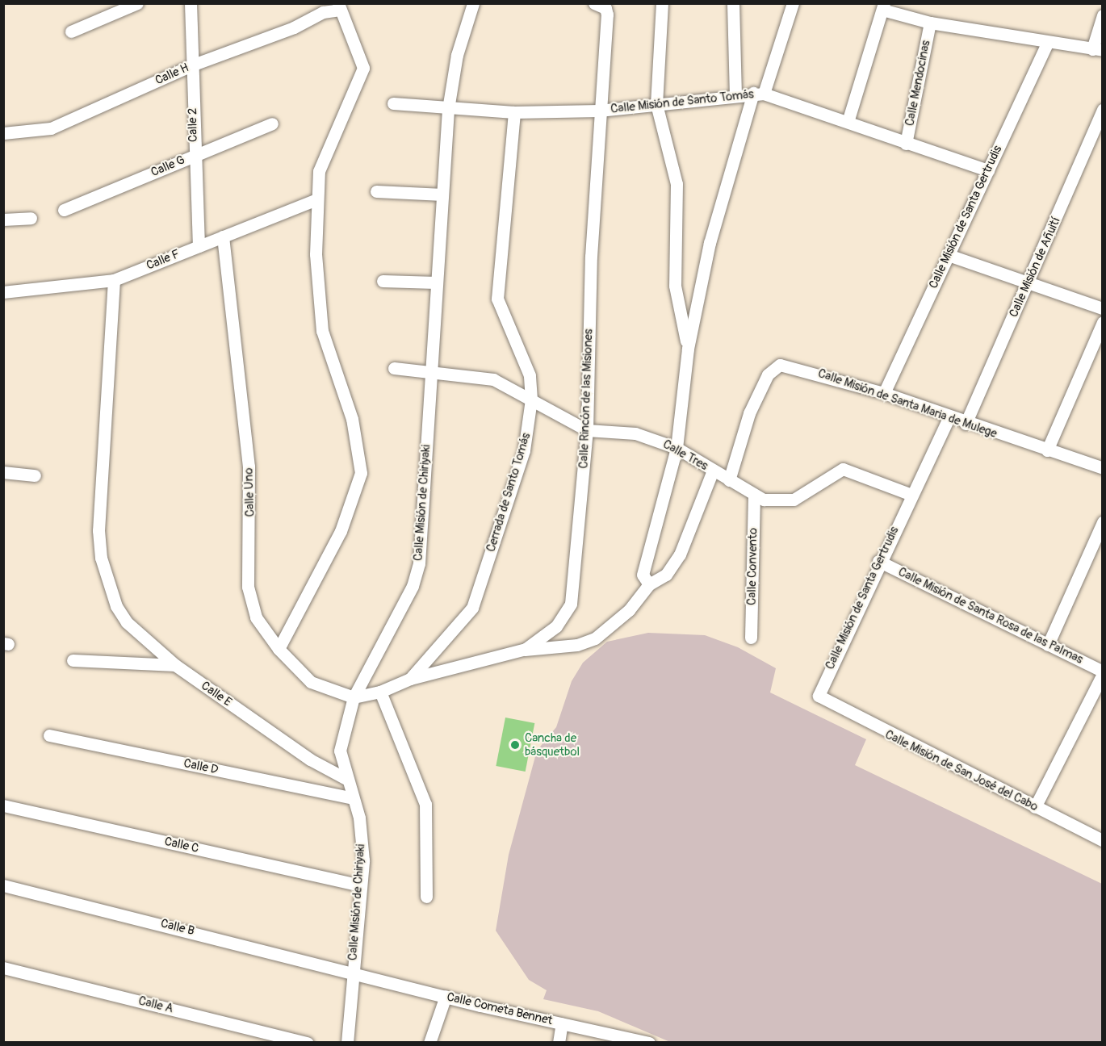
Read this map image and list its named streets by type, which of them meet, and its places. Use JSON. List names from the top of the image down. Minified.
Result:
{"streets":{"street":["Calle H","Calle Mendocinas","Calle Misión de Santo Tomás","Calle 2","Calle G","Calle Misión de Santa Gertrudis","Calle F","Calle Misión de Añuití","Calle Rincón de las Misiones","Calle Misión de Santa Maria de Mulege","Calle Tres","Calle Uno","Cerrada de Santo Tomás","Calle Misión de Chiriyaki","Calle Convento","Calle Misión de Santa Rosa de las Palmas","Calle E","Calle D","Calle Misión de San José del Cabo","Calle C","Calle B","Calle A","Calle Cometa Bennet"]},"crossings":[["Calle H","Calle 2"],["Calle Mendocinas","Calle Misión de Santo Tomás"],["Calle Misión de Santo Tomás","Calle Misión de Santa Gertrudis"],["Calle Misión de Santo Tomás","Calle Rincón de las Misiones"],["Calle Misión de Santo Tomás","Cerrada de Santo Tomás"],["Calle Misión de Santo Tomás","Calle Misión de Chiriyaki"],["Calle 2","Calle G"],["Calle 2","Calle F"],["Calle Misión de Santa Gertrudis","Calle Misión de Santa Maria de Mulege"],["Calle Misión de Santa Gertrudis","Calle Tres"],["Calle Misión de Santa Gertrudis","Calle Misión de Santa Rosa de las Palmas"],["Calle Misión de Santa Gertrudis","Calle Misión de San José del Cabo"],["Calle F","Calle Uno"],["Calle F","Calle E"],["Calle Misión de Añuití","Calle Misión de Santa Maria de Mulege"],["Calle Rincón de las Misiones","Calle Tres"],["Calle Rincón de las Misiones","Cerrada de Santo Tomás"],["Calle Misión de Santa Maria de Mulege","Calle Tres"],["Calle Tres","Cerrada de Santo Tomás"],["Calle Tres","Calle Misión de Chiriyaki"],["Calle Tres","Calle Convento"],["Calle Uno","Cerrada de Santo Tomás"],["Calle Uno","Calle Misión de Chiriyaki"],["Cerrada de Santo Tomás","Calle Misión de Chiriyaki"],["Calle Misión de Chiriyaki","Calle E"],["Calle Misión de Chiriyaki","Calle D"],["Calle Misión de Chiriyaki","Calle C"],["Calle Misión de Chiriyaki","Calle B"],["Calle Misión de Chiriyaki","Calle Cometa Bennet"],["Calle B","Calle Cometa Bennet"]],"places":["Cancha de básquetbol"]}
